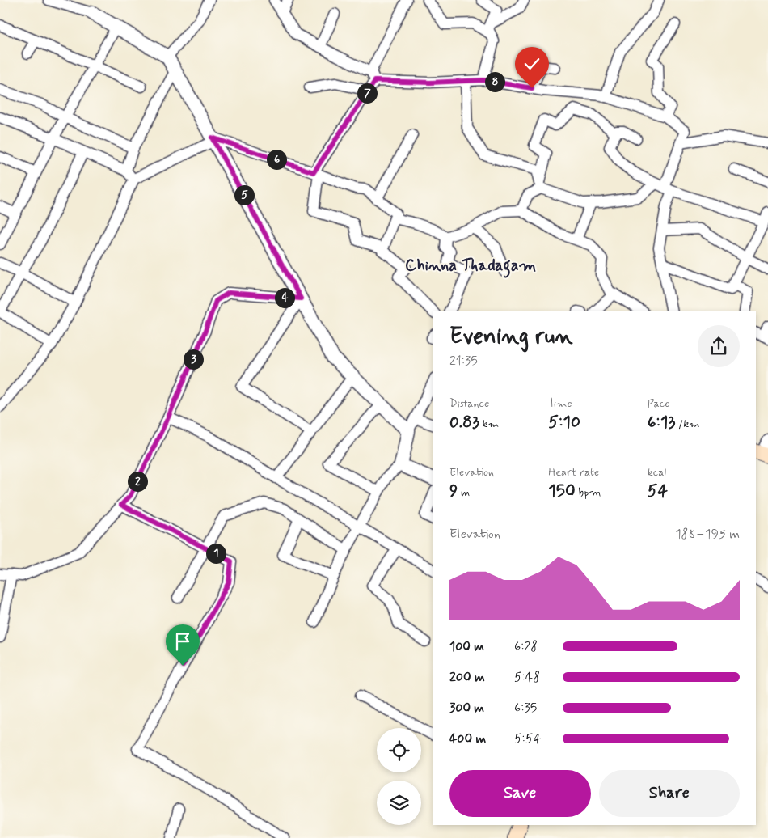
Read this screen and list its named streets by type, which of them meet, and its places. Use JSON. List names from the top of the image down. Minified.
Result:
{"districts":["Chinna Thadagam"],"page":{"pins":["8","7","6","5","4","3","2","1"],"heading":["Evening run","21:35"],"stats":[["Distance","0.83 km"],["Time","5:10"],["Pace","6:13 /km"],["Elevation","9 m"],["Heart rate","150 bpm"],["kcal","54"]],"chart":["Elevation","188–195 m"],"list":[{"name":"100 m","note":"6:28"},{"name":"200 m","note":"5:48"},{"name":"300 m","note":"6:35"},{"name":"400 m","note":"5:54"}],"buttons":["Save","Share"]}}
